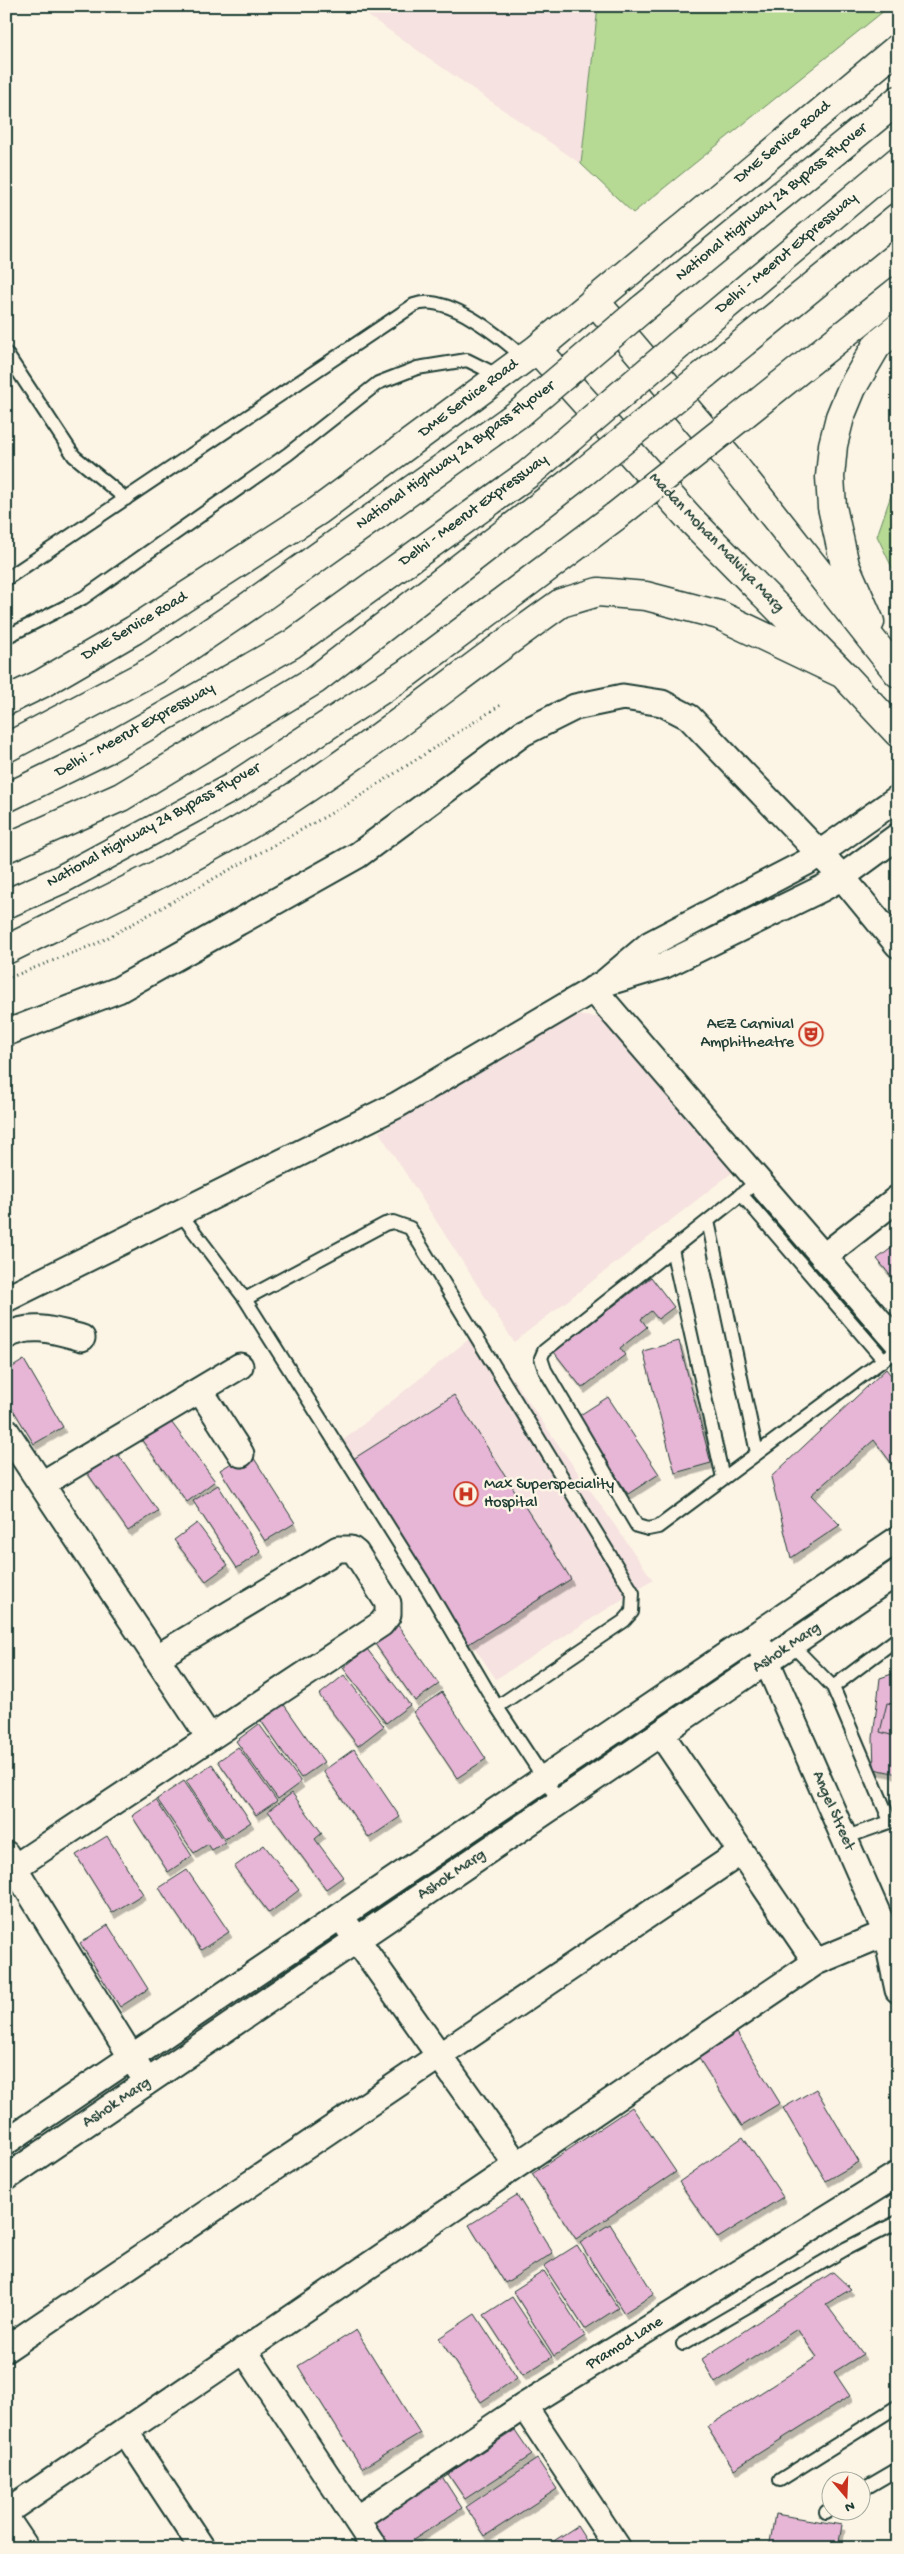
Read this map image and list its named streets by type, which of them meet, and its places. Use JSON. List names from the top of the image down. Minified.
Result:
{"streets":{"main road":["DME Service Road","National Highway 24 Bypass Flyover","Delhi - Meerut Expressway","Madan Mohan Malviya Marg"],"street":["Ashok Marg","Angel Street","Pramod Lane"]},"crossings":[["DME Service Road","Madan Mohan Malviya Marg"],["Ashok Marg","Angel Street"]],"places":{"theatre":["AEZ Carnival Amphitheatre"],"hospital":["Max Superspeciality Hospital"]},"north":"bottom"}
